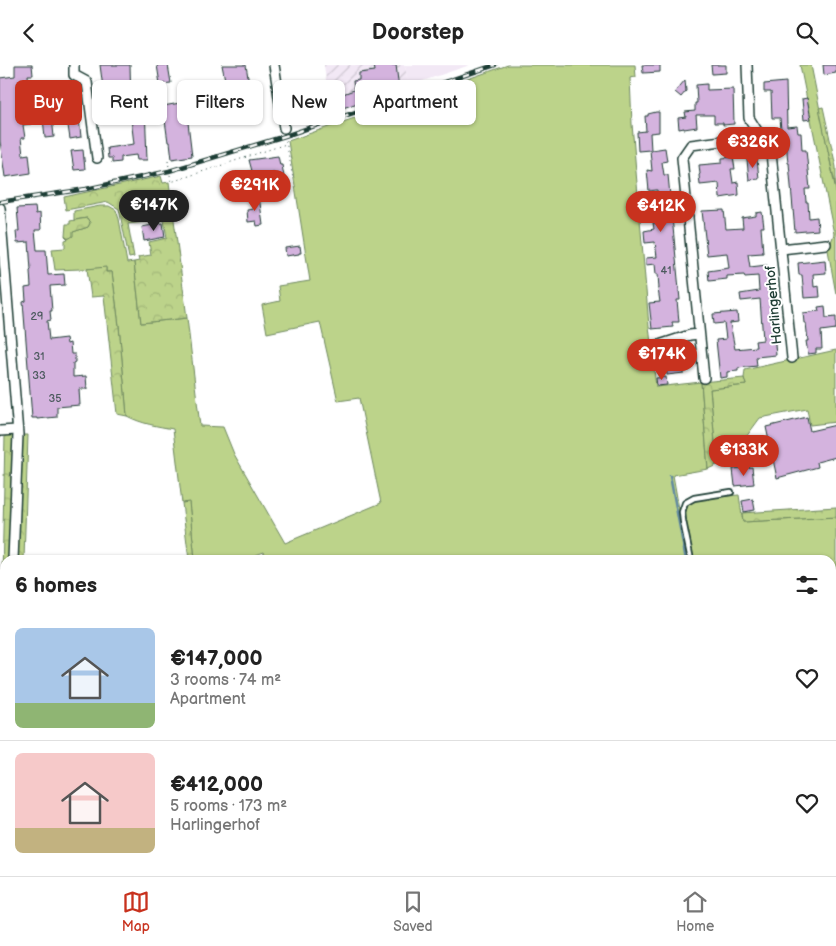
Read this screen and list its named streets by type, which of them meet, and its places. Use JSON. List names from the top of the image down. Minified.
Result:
{"streets":{"street":["Harlingerhof"]},"house_numbers":["41","29","31","33","35"],"page":{"header":"Doorstep","chip":["Buy","Rent","Filters","New","Apartment"],"price":["€326K","€291K","€147K","€412K","€174K","€133K"],"heading":"6 homes","list":[{"name":"€147,000","note":"3 rooms · 74 m² · Apartment"},{"name":"€412,000","note":"5 rooms · 173 m² · Harlingerhof"}],"tabs":["Map","Saved","Home"]}}
